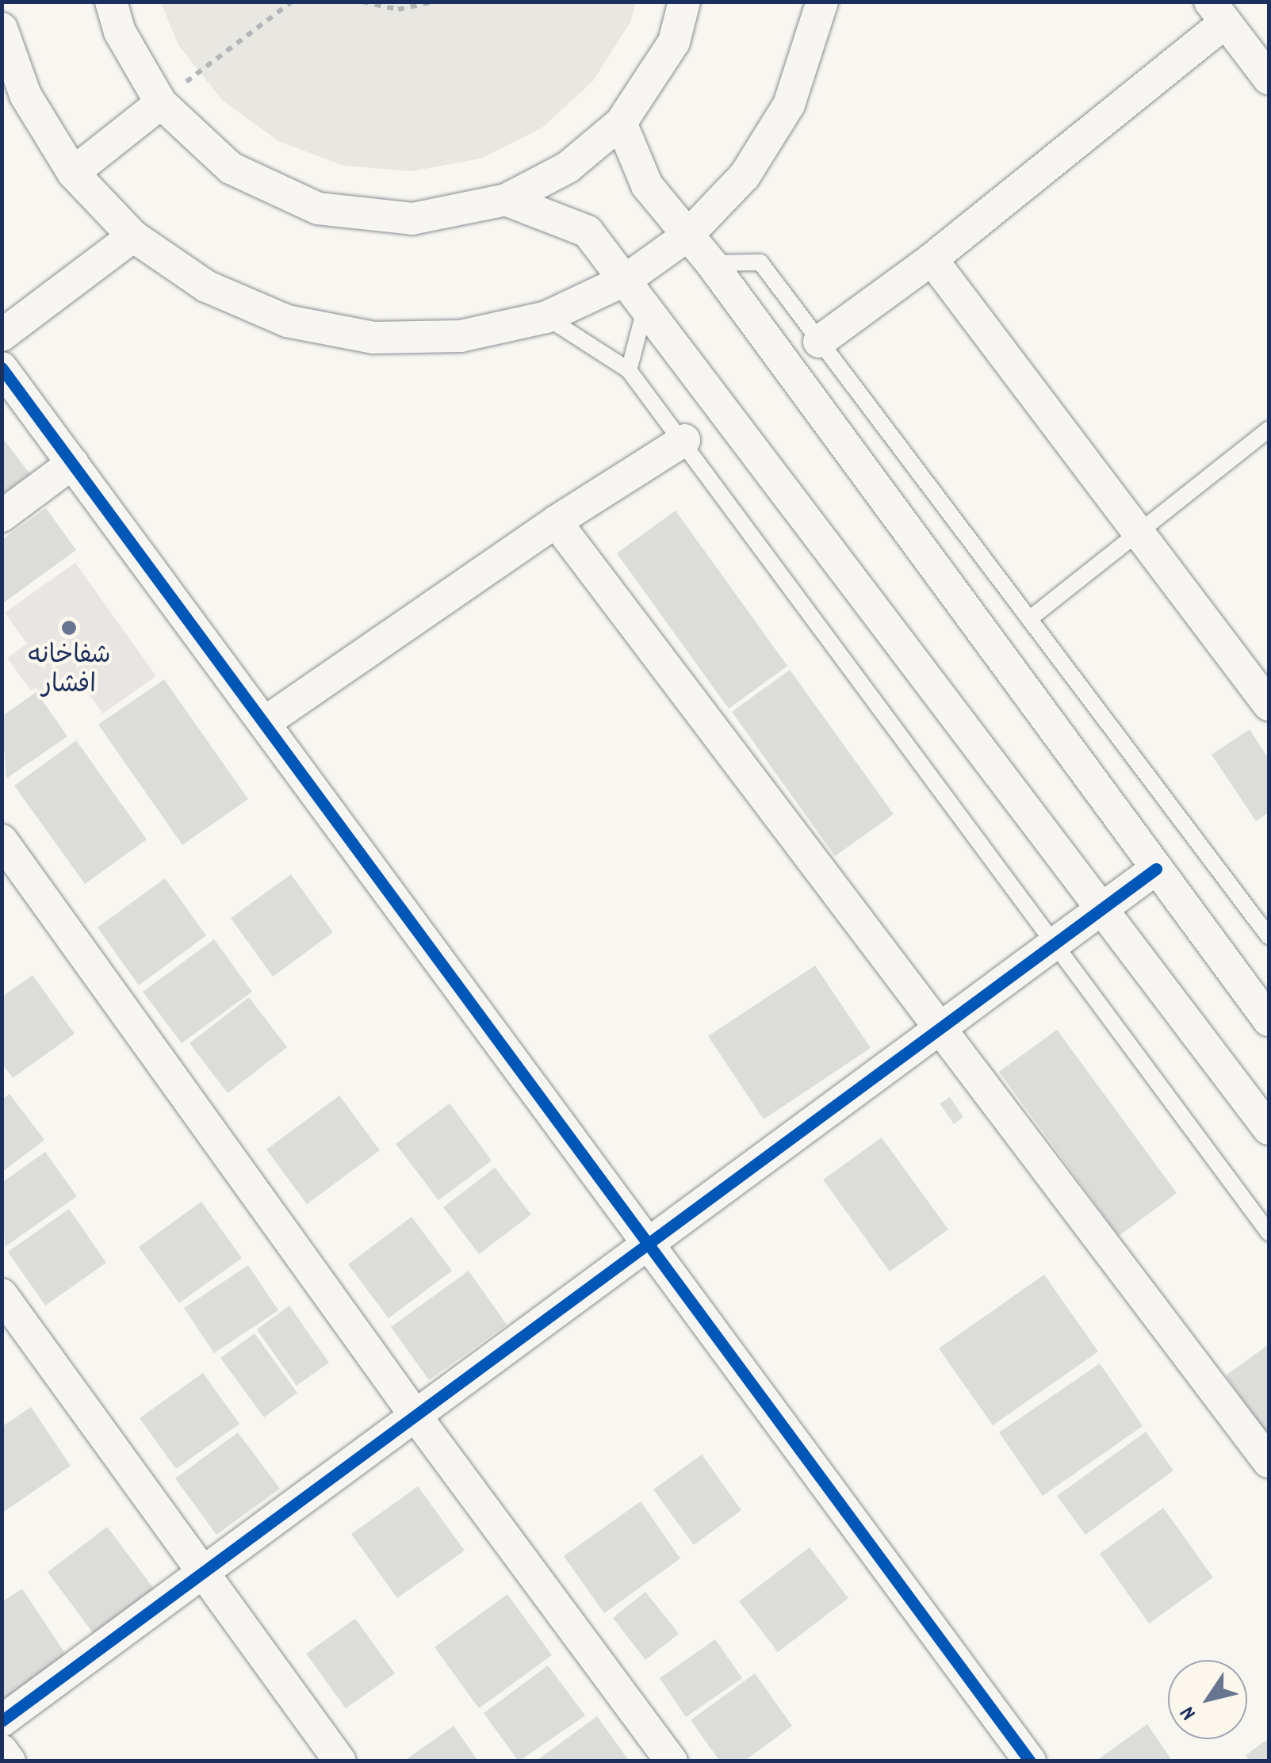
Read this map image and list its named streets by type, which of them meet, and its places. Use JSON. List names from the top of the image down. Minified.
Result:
{"places":["شفاخانه افشار"],"north":"bottom left"}
